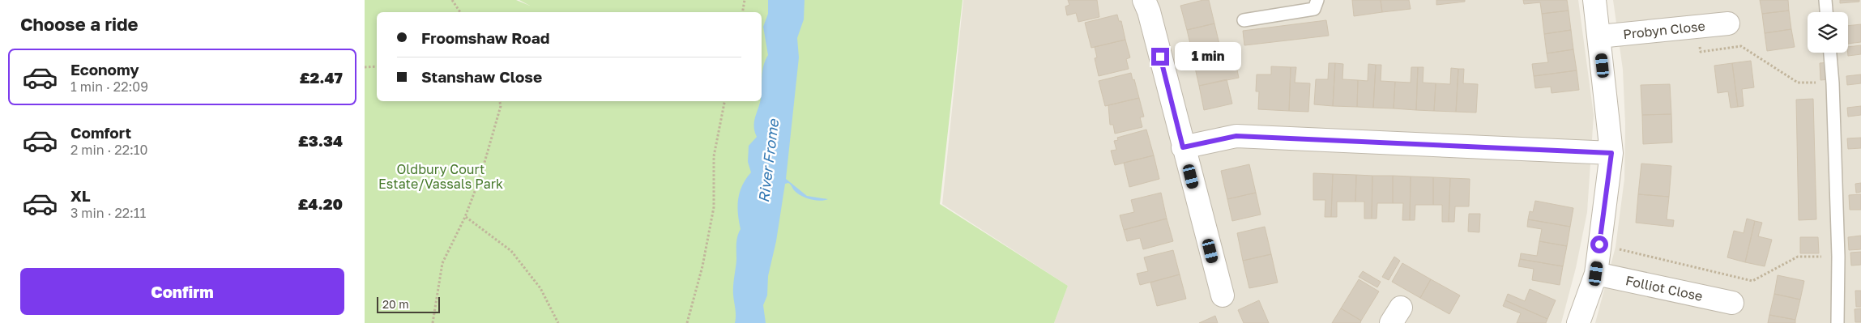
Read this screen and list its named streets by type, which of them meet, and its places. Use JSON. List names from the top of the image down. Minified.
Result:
{"streets":{"street":["Probyn Close","Folliot Close"]},"water":["River Frome"],"parks":["Oldbury Court Estate/Vassals Park"],"scale_bar":"20 m","page":{"heading":"Choose a ride","banner":["Froomshaw Road","Stanshaw Close"],"bubble":"1 min","list":[{"name":"Economy","note":"1 min · 22:09","value":"£2.47"},{"name":"Comfort","note":"2 min · 22:10","value":"£3.34"},{"name":"XL","note":"3 min · 22:11","value":"£4.20"}],"buttons":"Confirm","scale":"20 m"}}
